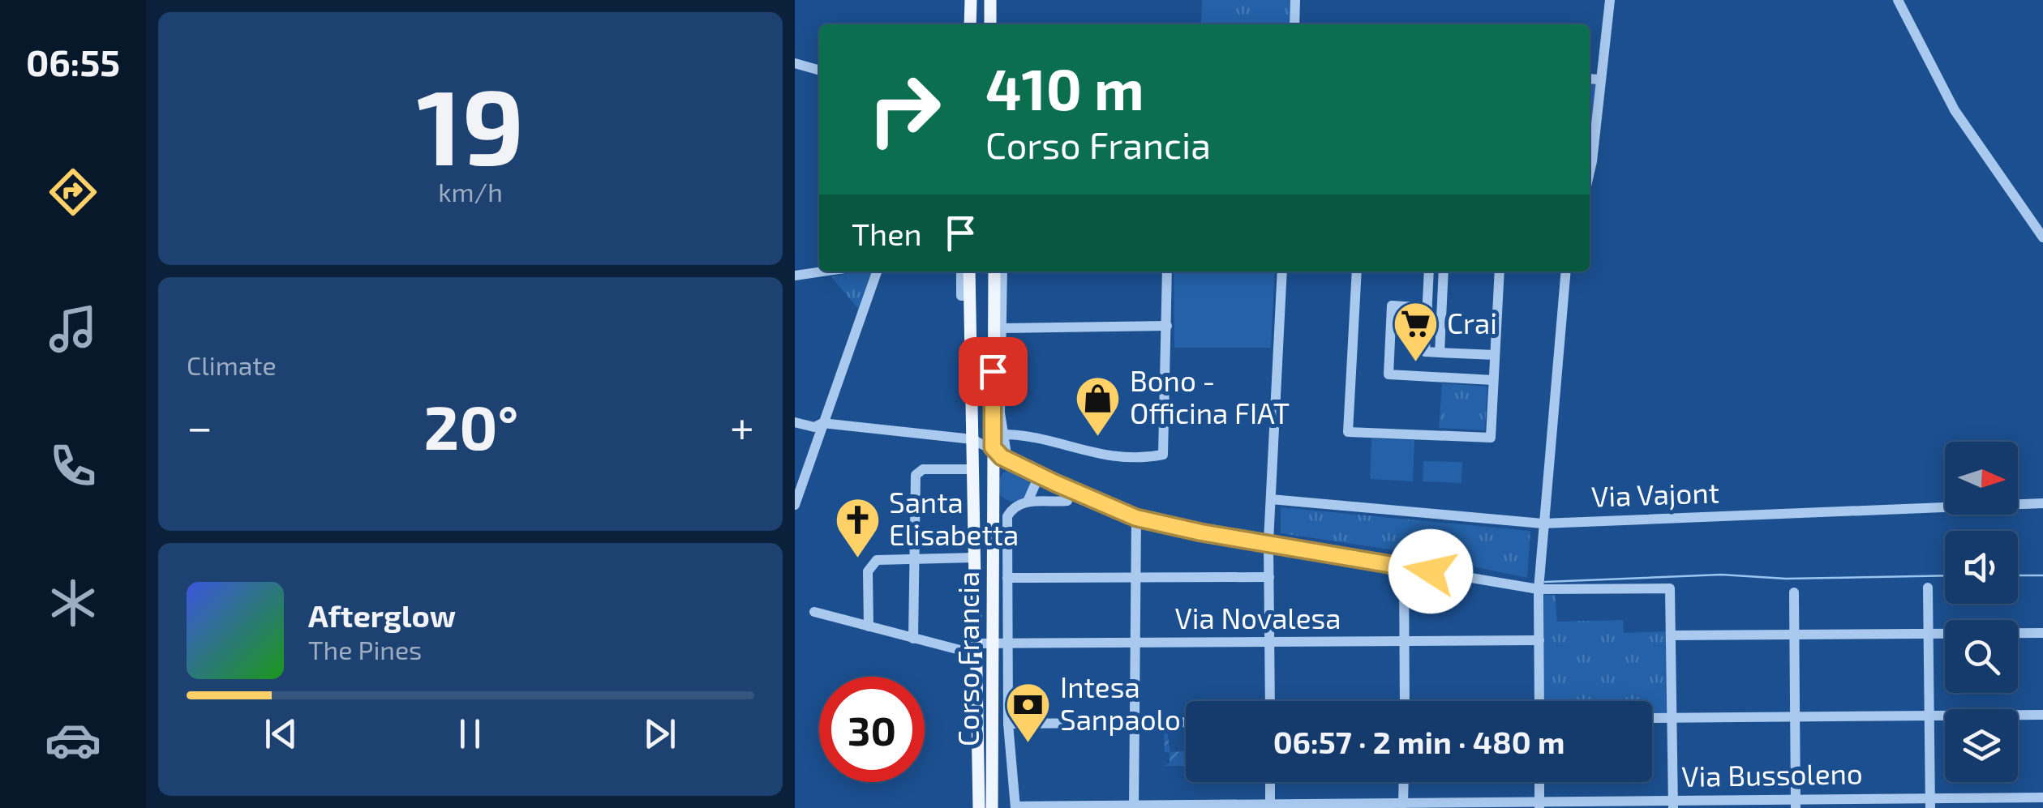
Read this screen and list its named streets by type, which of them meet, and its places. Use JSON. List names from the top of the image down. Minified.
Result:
{"streets":{"main road":["Corso Francia"],"street":["Via Vajont","Via Novalesa","Via Bussoleno"]},"crossings":[["Via Novalesa","Corso Francia"],["Corso Francia","Via Bussoleno"]],"places":{"supermarket":["Crai"],"shop":["Bono - Officina FIAT"],"church":["Santa Elisabetta"],"bank":["Intesa Sanpaolo"]},"north":"right","page":{"tabs":"06:55","tile":[["19","km/h"],"Climate"],"turn":["410 m","Corso Francia"],"then":"Then","heat":["−","20°","+"],"song":["Afterglow","The Pines"],"limit":"30","trip":"06:57 · 2 min · 480 m"}}
